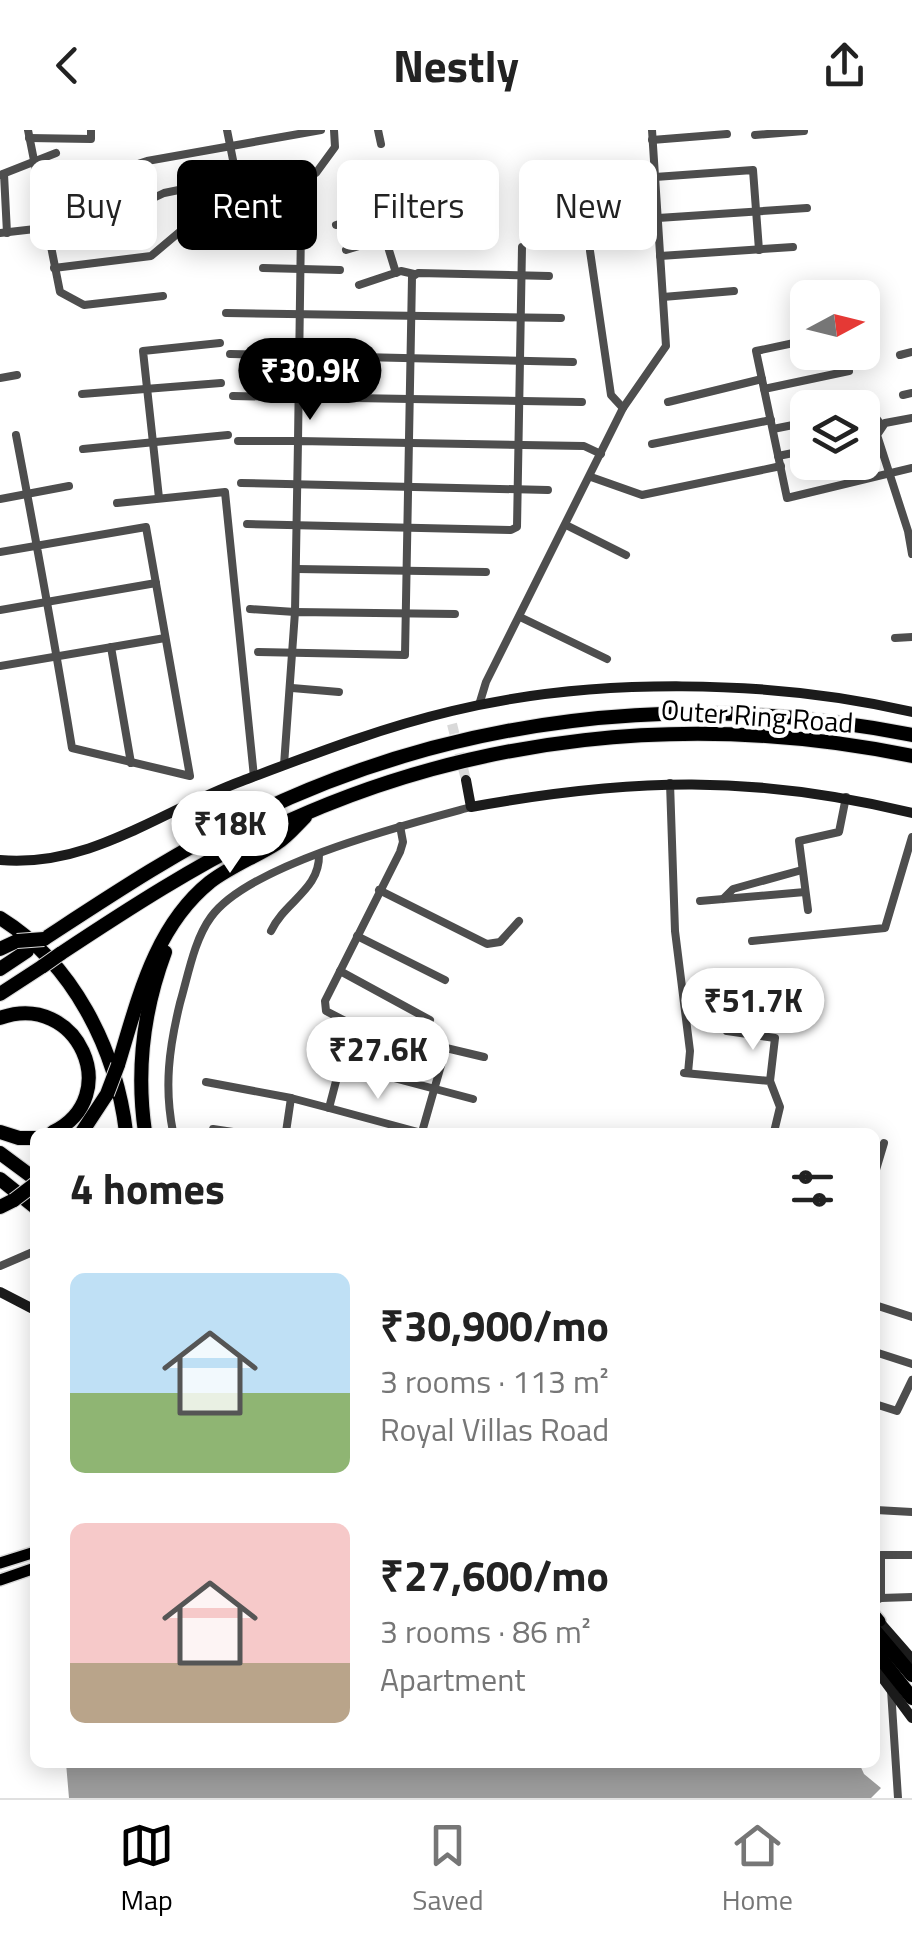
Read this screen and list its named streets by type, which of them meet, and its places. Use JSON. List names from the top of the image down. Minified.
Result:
{"streets":{"highway":["Outer Ring Road"]},"north":"right","page":{"header":"Nestly","chip":["Buy","Rent","Filters","New"],"price":["₹30.9K","₹18K","₹51.7K","₹27.6K"],"heading":"4 homes","list":[{"name":"₹30,900/mo","note":"3 rooms · 113 m² · Royal Villas Road"},{"name":"₹27,600/mo","note":"3 rooms · 86 m² · Apartment"}],"tabs":["Map","Saved","Home"]}}
